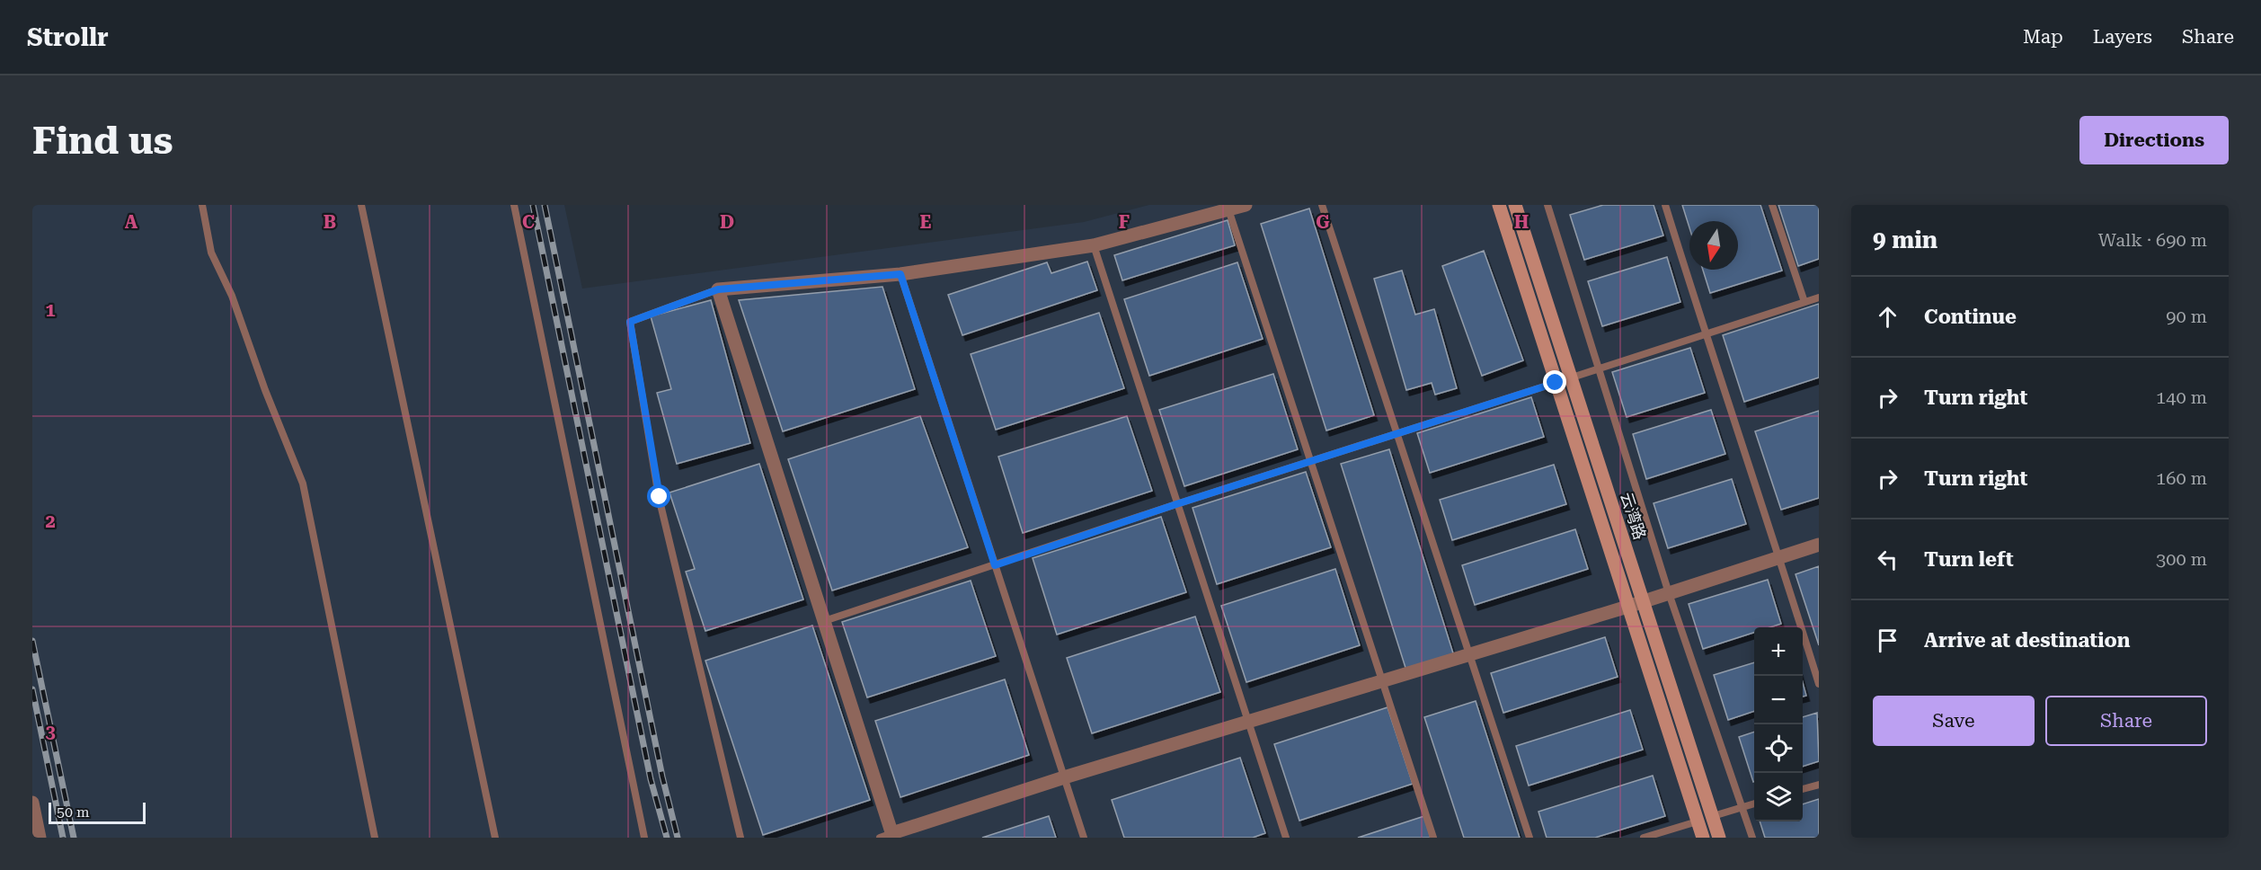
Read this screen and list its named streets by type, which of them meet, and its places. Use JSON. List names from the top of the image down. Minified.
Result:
{"streets":{"main road":["云湾路"]},"scale_bar":"50 m","north":"bottom","page":{"header":"Strollr","nav":["Map","Layers","Share"],"buttons":["Directions",["Save","Share"]],"title":"Find us","heading":["9 min","Walk · 690 m"],"list":[["Continue","90 m"],["Turn right","140 m"],["Turn right","160 m"],["Turn left","300 m"],"Arrive at destination"],"map_buttons":["+","−"],"scale":"50 m"},"grid":{"columns":["A","B","C","D","E","F","G","H"],"rows":["1","2","3"]}}
